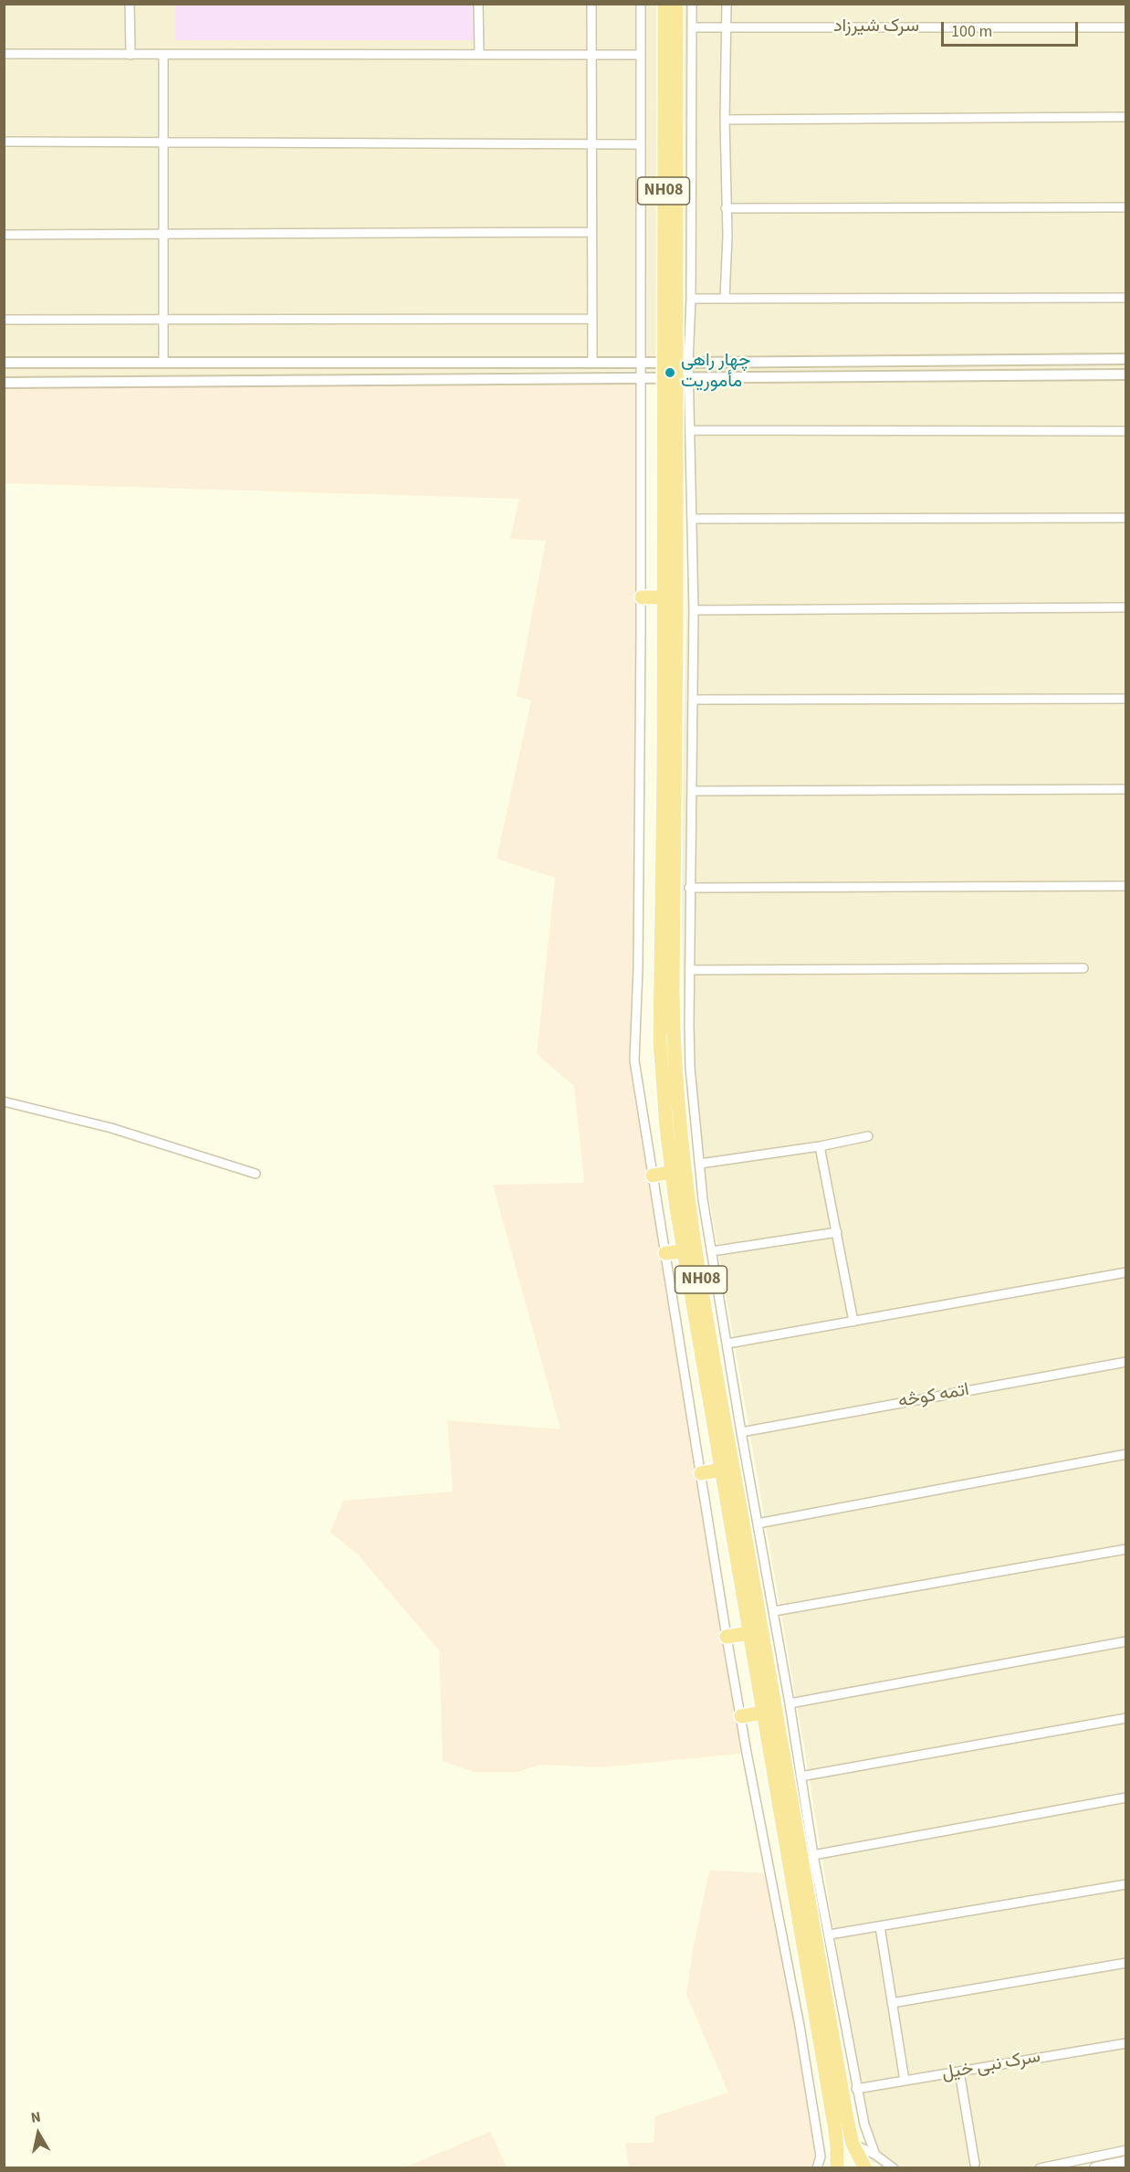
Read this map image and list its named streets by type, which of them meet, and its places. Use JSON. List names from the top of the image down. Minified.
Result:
{"streets":{"highway":["NH08"],"street":["سرک شیرزاد","اتمه کوڅه","سرک نبی خیل"]},"places":["چهار راهی مأموریت"],"scale_bar":"100 m","north":"top"}
